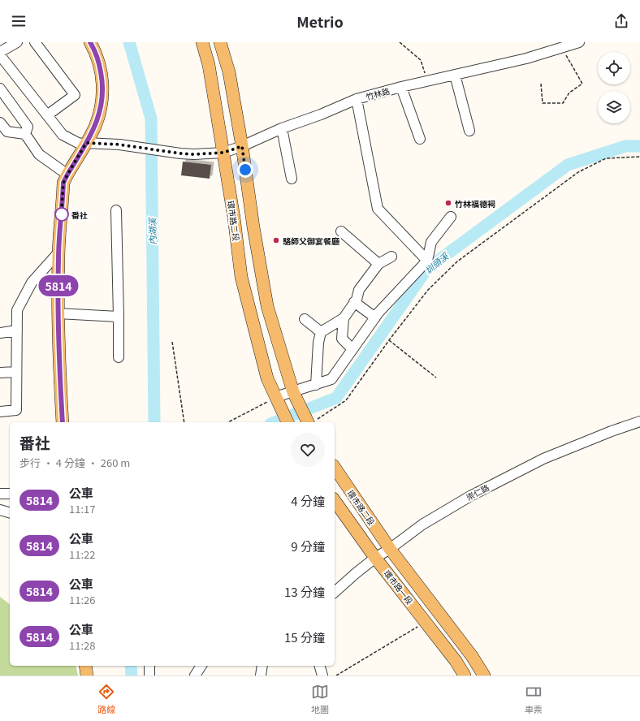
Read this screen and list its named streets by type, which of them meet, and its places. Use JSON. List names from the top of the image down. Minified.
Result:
{"streets":{"main road":["環市路二段","環市路一段"],"street":["竹林路","崇仁路"]},"crossings":[["竹林路","環市路二段"],["環市路二段","崇仁路"],["環市路二段","環市路一段"],["崇仁路","環市路一段"]],"water":["內湖溪","圳頭溪"],"places":["竹林福德祠","番社","駱師父御宴餐廳"],"lines":["bus line 5814"],"page":{"header":"Metrio","on_map":"5814","heading":["番社","步行 · 4 分鐘 · 260 m"],"list":[{"mark":"5814","name":"公車","note":"11:17","value":"4 分鐘"},{"mark":"5814","name":"公車","note":"11:22","value":"9 分鐘"},{"mark":"5814","name":"公車","note":"11:26","value":"13 分鐘"},{"mark":"5814","name":"公車","note":"11:28","value":"15 分鐘"}],"tabs":["路線","地圖","車票"]}}
